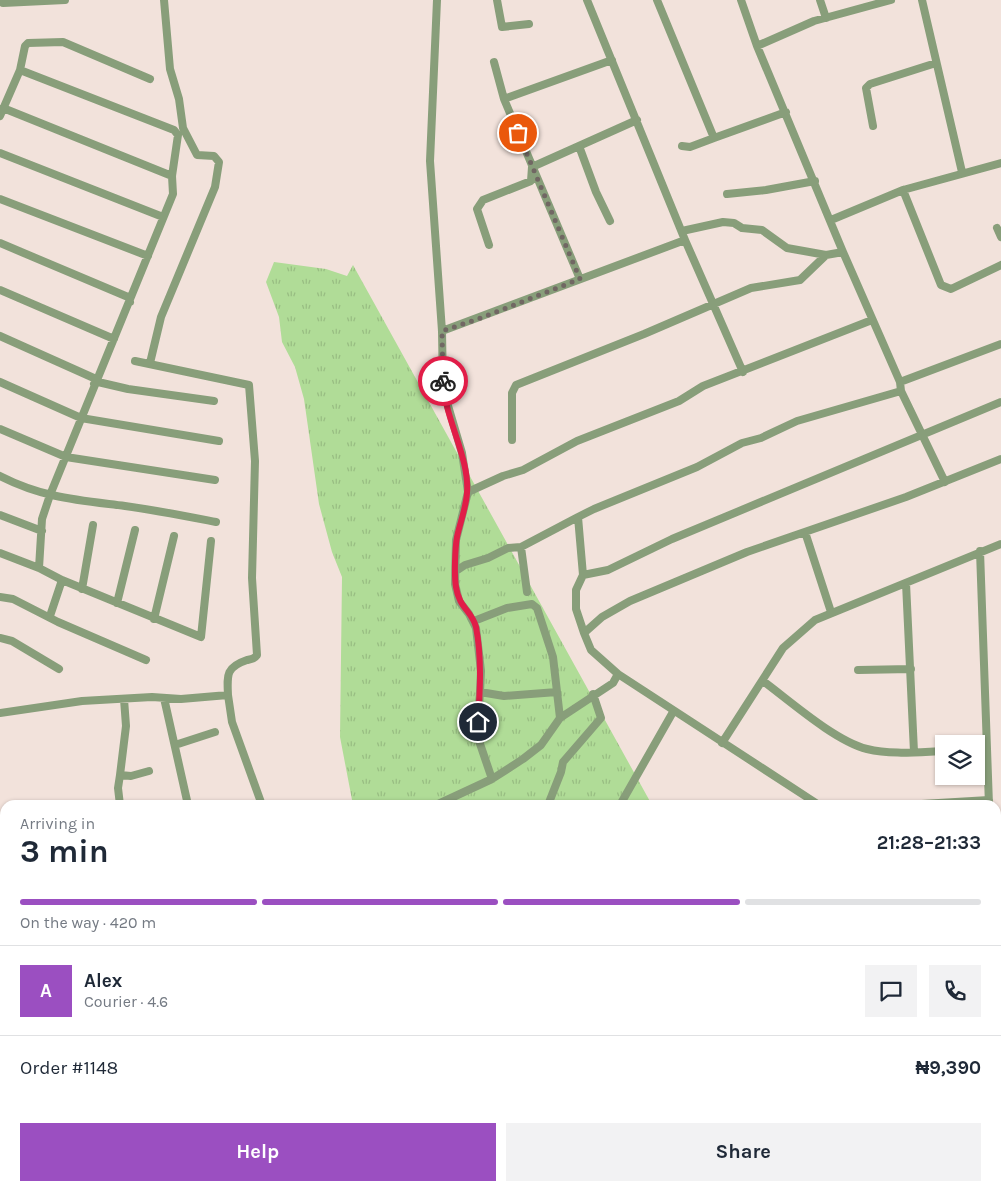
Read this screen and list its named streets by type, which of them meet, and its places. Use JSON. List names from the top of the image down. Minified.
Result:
{"page":{"heading":["3 min","Arriving in","21:28–21:33"],"panel":["Alex","Courier · 4.6","Order #1148","₦9,390"],"bar":"On the way · 420 m","round":"A","buttons":["Help","Share"]}}
